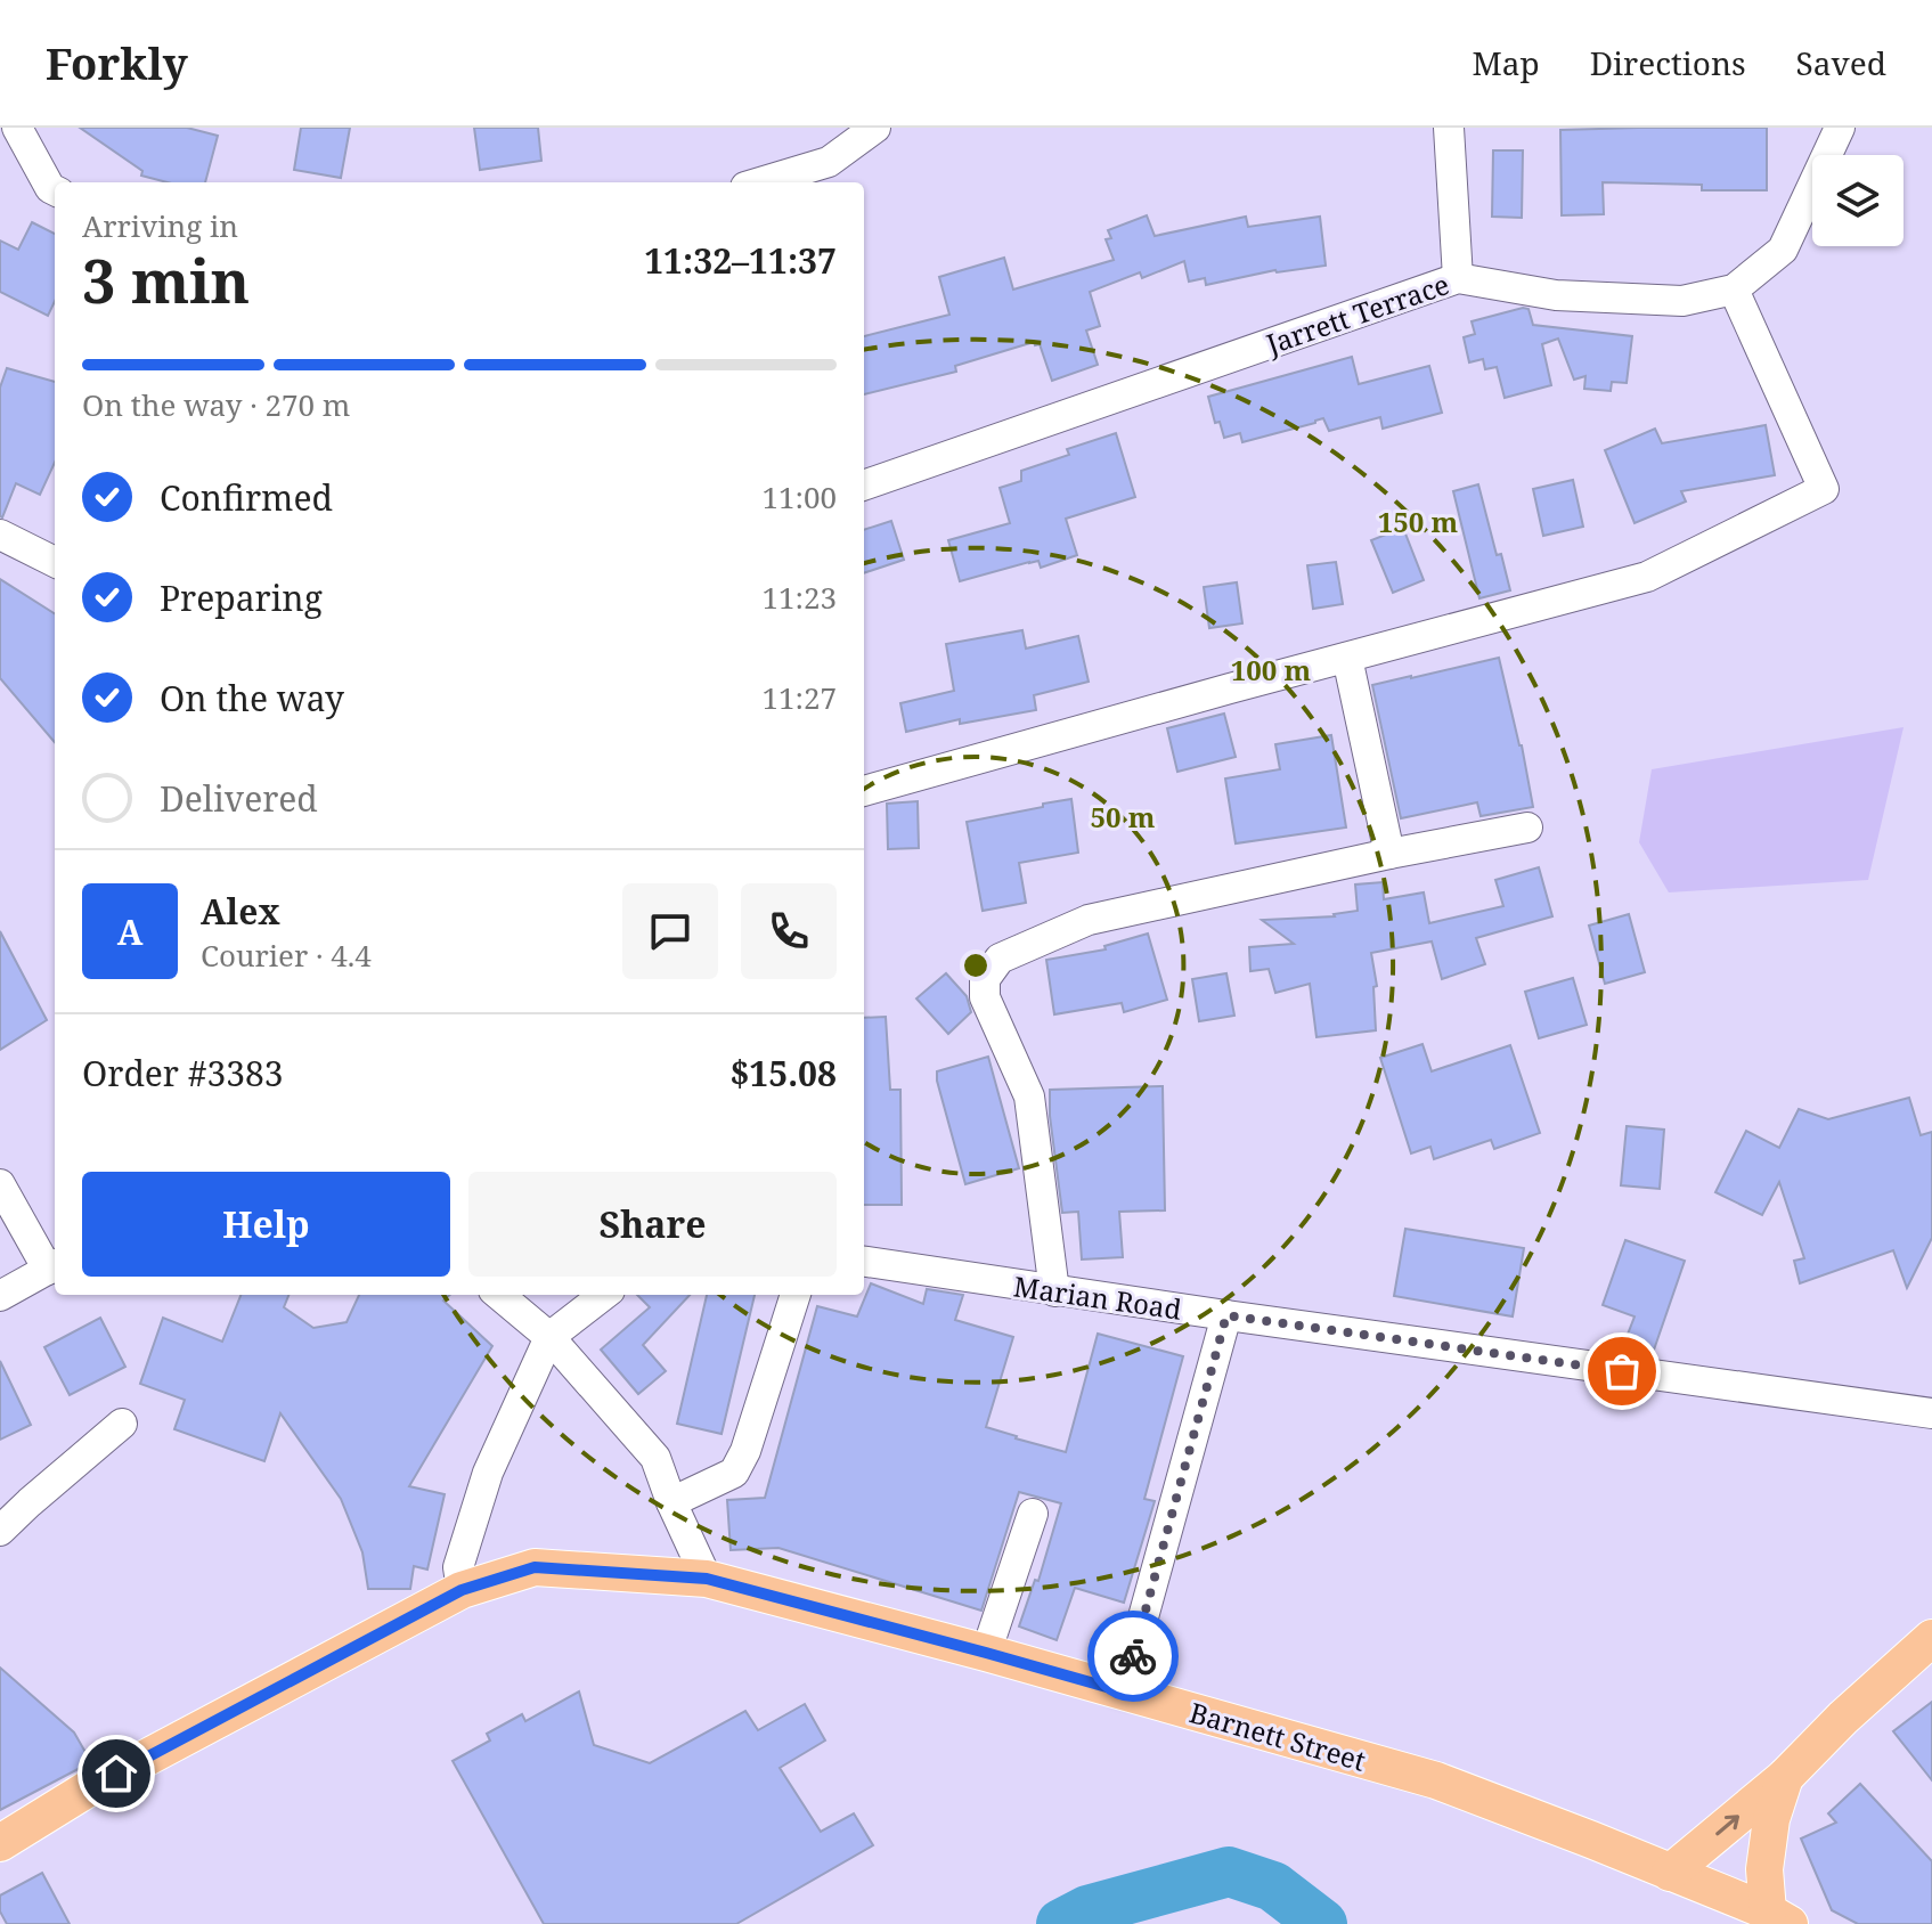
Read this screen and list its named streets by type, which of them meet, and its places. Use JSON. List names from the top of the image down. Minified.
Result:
{"streets":{"main road":["Barnett Street"],"street":["Jarrett Terrace","Marian Road"]},"page":{"header":"Forkly","nav":["Map","Directions","Saved"],"heading":["3 min","Arriving in","11:32–11:37"],"panel":["Alex","Courier · 4.4","Order #3383","$15.08"],"bar":"On the way · 270 m","list":[["Confirmed","11:00"],["Preparing","11:23"],["On the way","11:27"],"Delivered"],"round":"A","buttons":["Help","Share"]},"rings":["150 m","100 m","50 m"]}
